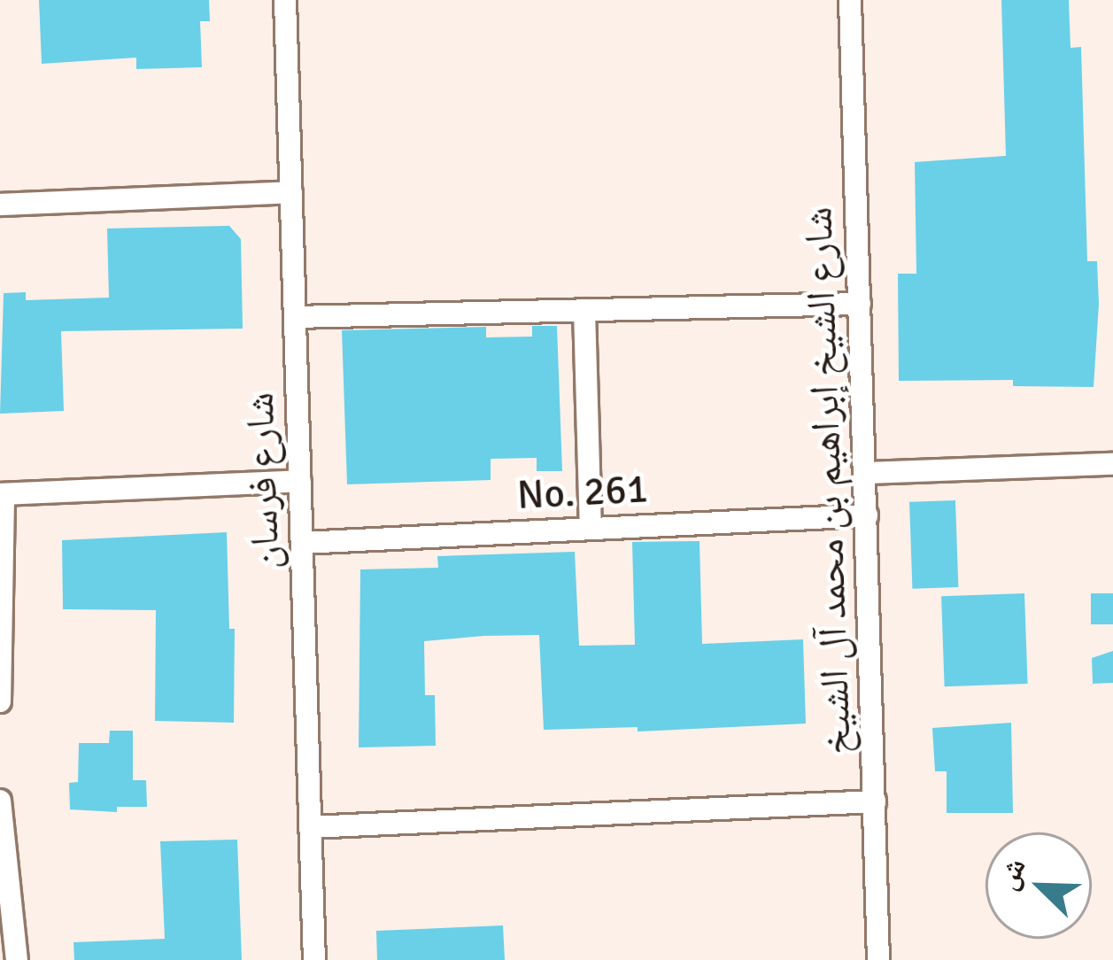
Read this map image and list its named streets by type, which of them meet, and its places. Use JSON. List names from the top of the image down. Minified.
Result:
{"streets":{"street":["شارع فرسان","شارع الشيخ إبراهيم بن محمد آل الشيخ","No. 261"]},"crossings":[["شارع فرسان","No. 261"],["شارع الشيخ إبراهيم بن محمد آل الشيخ","No. 261"]],"north":"top left"}
